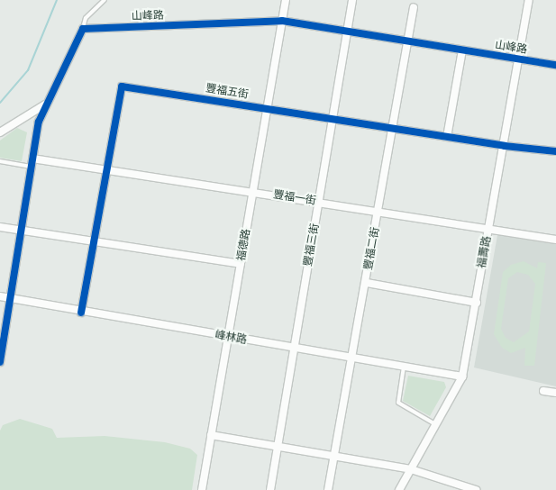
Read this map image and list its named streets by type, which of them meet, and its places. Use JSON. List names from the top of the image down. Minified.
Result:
{"streets":{"street":["山峰路","豐福五街","豐福一街","福德路","豐福三街","豐福二街","福壽路","峰林路"]},"crossings":[["山峰路","福德路"],["山峰路","豐福三街"],["山峰路","豐福二街"],["山峰路","福壽路"],["豐福五街","豐福一街"],["豐福五街","福德路"],["豐福五街","豐福三街"],["豐福五街","豐福二街"],["豐福五街","福壽路"],["豐福五街","峰林路"],["豐福一街","福德路"],["豐福一街","豐福三街"],["豐福一街","豐福二街"],["豐福一街","福壽路"],["福德路","峰林路"],["豐福三街","峰林路"],["豐福二街","峰林路"],["福壽路","峰林路"]]}
